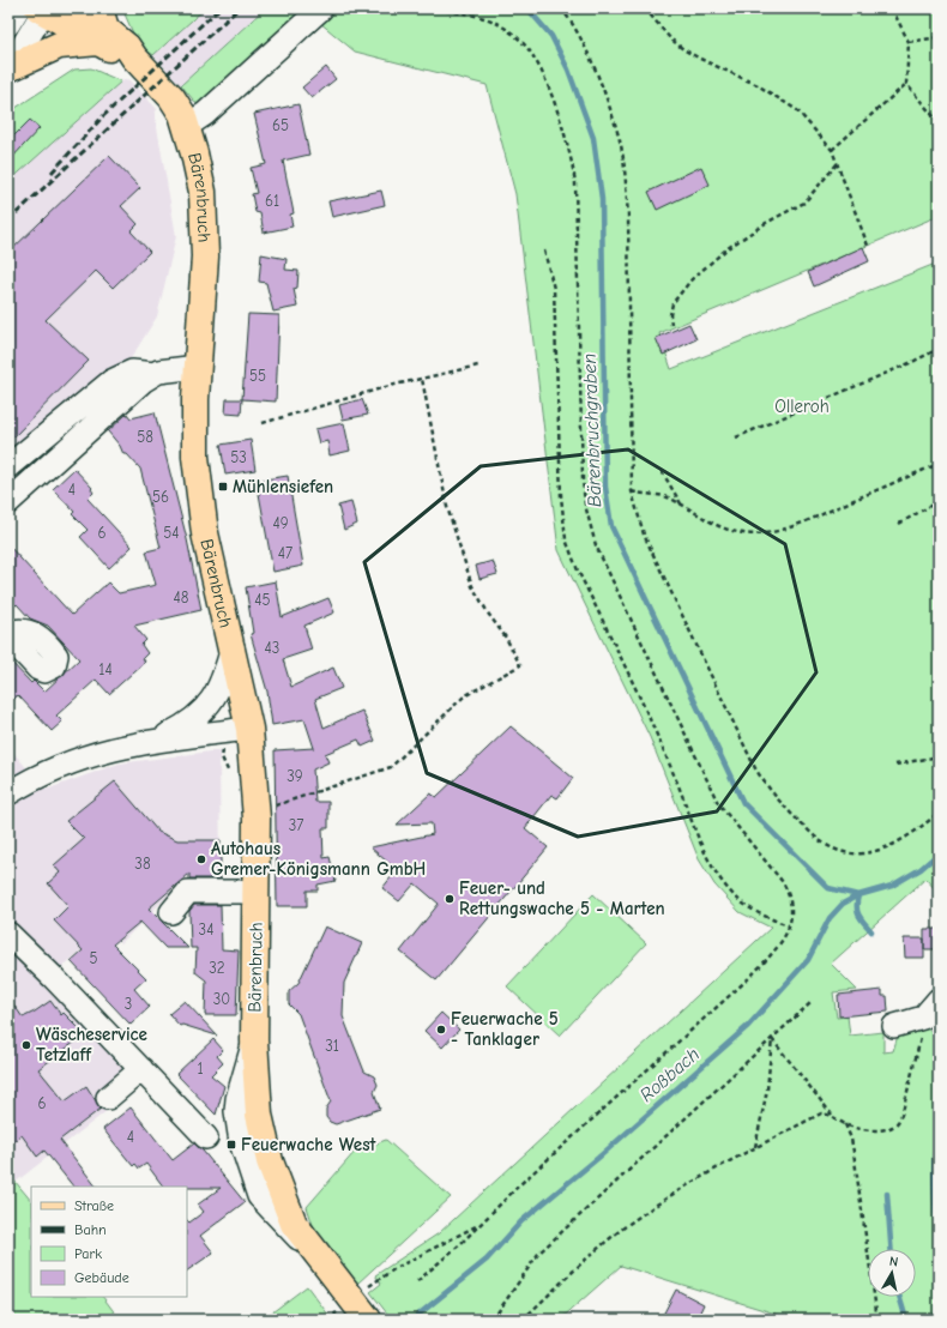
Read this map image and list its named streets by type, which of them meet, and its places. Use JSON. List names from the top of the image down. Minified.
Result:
{"streets":{"main road":["Bärenbruch"]},"water":["Bärenbruchgraben","Roßbach"],"parks":["Olleroh"],"places":{"transit":["Mühlensiefen","Feuerwache West"],"other":["Autohaus Gremer-Königsmann GmbH","Feuer- und Rettungswache 5 - Marten","Feuerwache 5 - Tanklager","Wäscheservice Tetzlaff"]},"house_numbers":["65","61","55","58","53","4","56","49","6","54","47","48","45","43","14","39","37","38","34","5","32","30","3","31","1","6","4"],"legend":["Straße","Bahn","Park","Gebäude"],"north":"top"}
